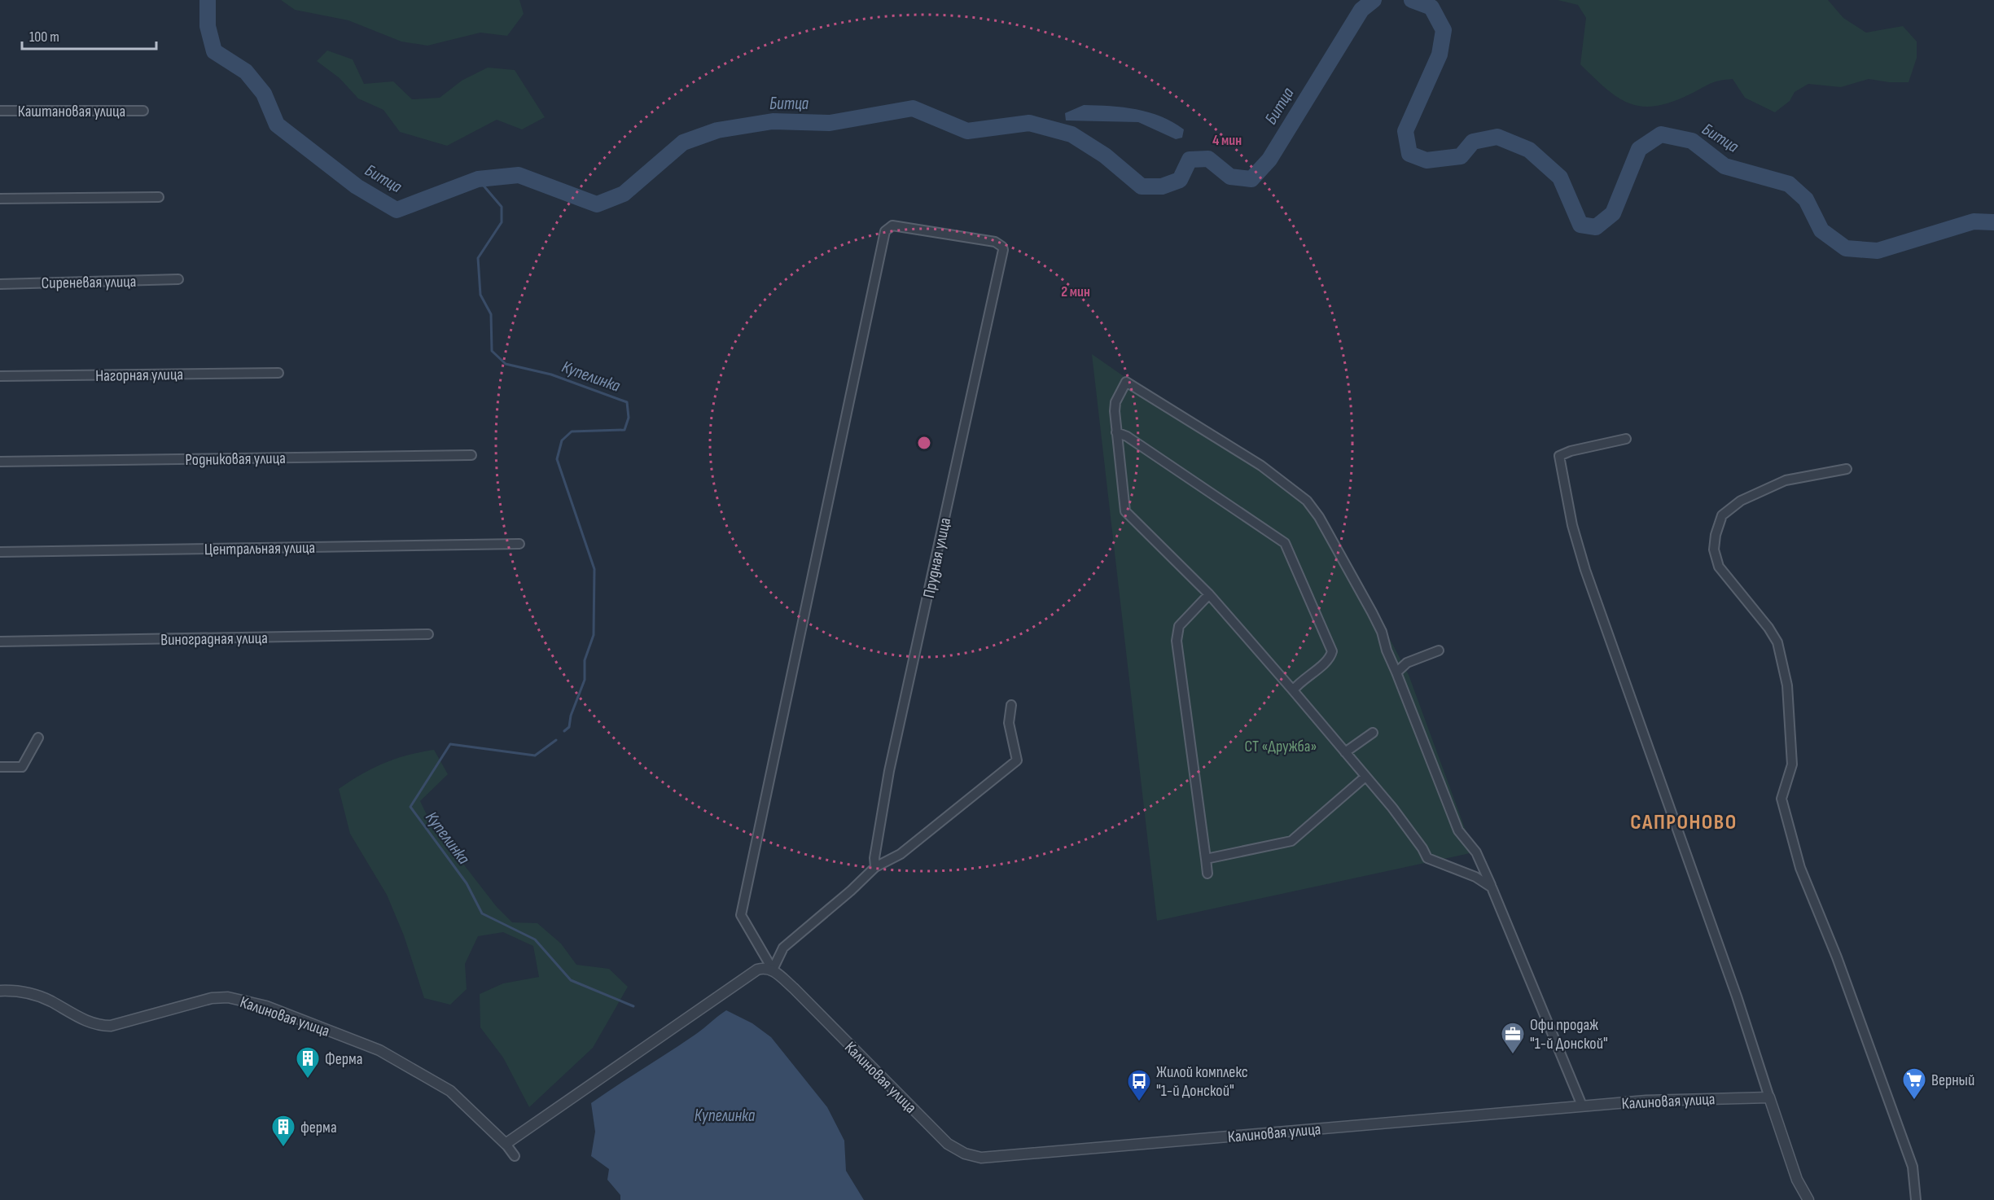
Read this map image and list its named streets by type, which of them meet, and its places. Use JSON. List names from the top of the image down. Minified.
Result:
{"streets":{"street":["Каштановая улица","Сиреневая улица","Нагорная улица","Родниковая улица","Центральная улица","Прудная улица","Виноградная улица","Калиновая улица"]},"crossings":[["Прудная улица","Калиновая улица"]],"districts":["САПРОНОВО"],"water":["Битца","Купелинка"],"parks":["СТ «Дружба»"],"places":{"office":["Офи продаж \"1-й Донской\""],"building":["Ферма","ферма"],"supermarket":["Верный"],"bus stop":["Жилой комплекс \"1-й Донской\""]},"scale_bar":"100 m","rings":["4 мин","2 мин"]}
